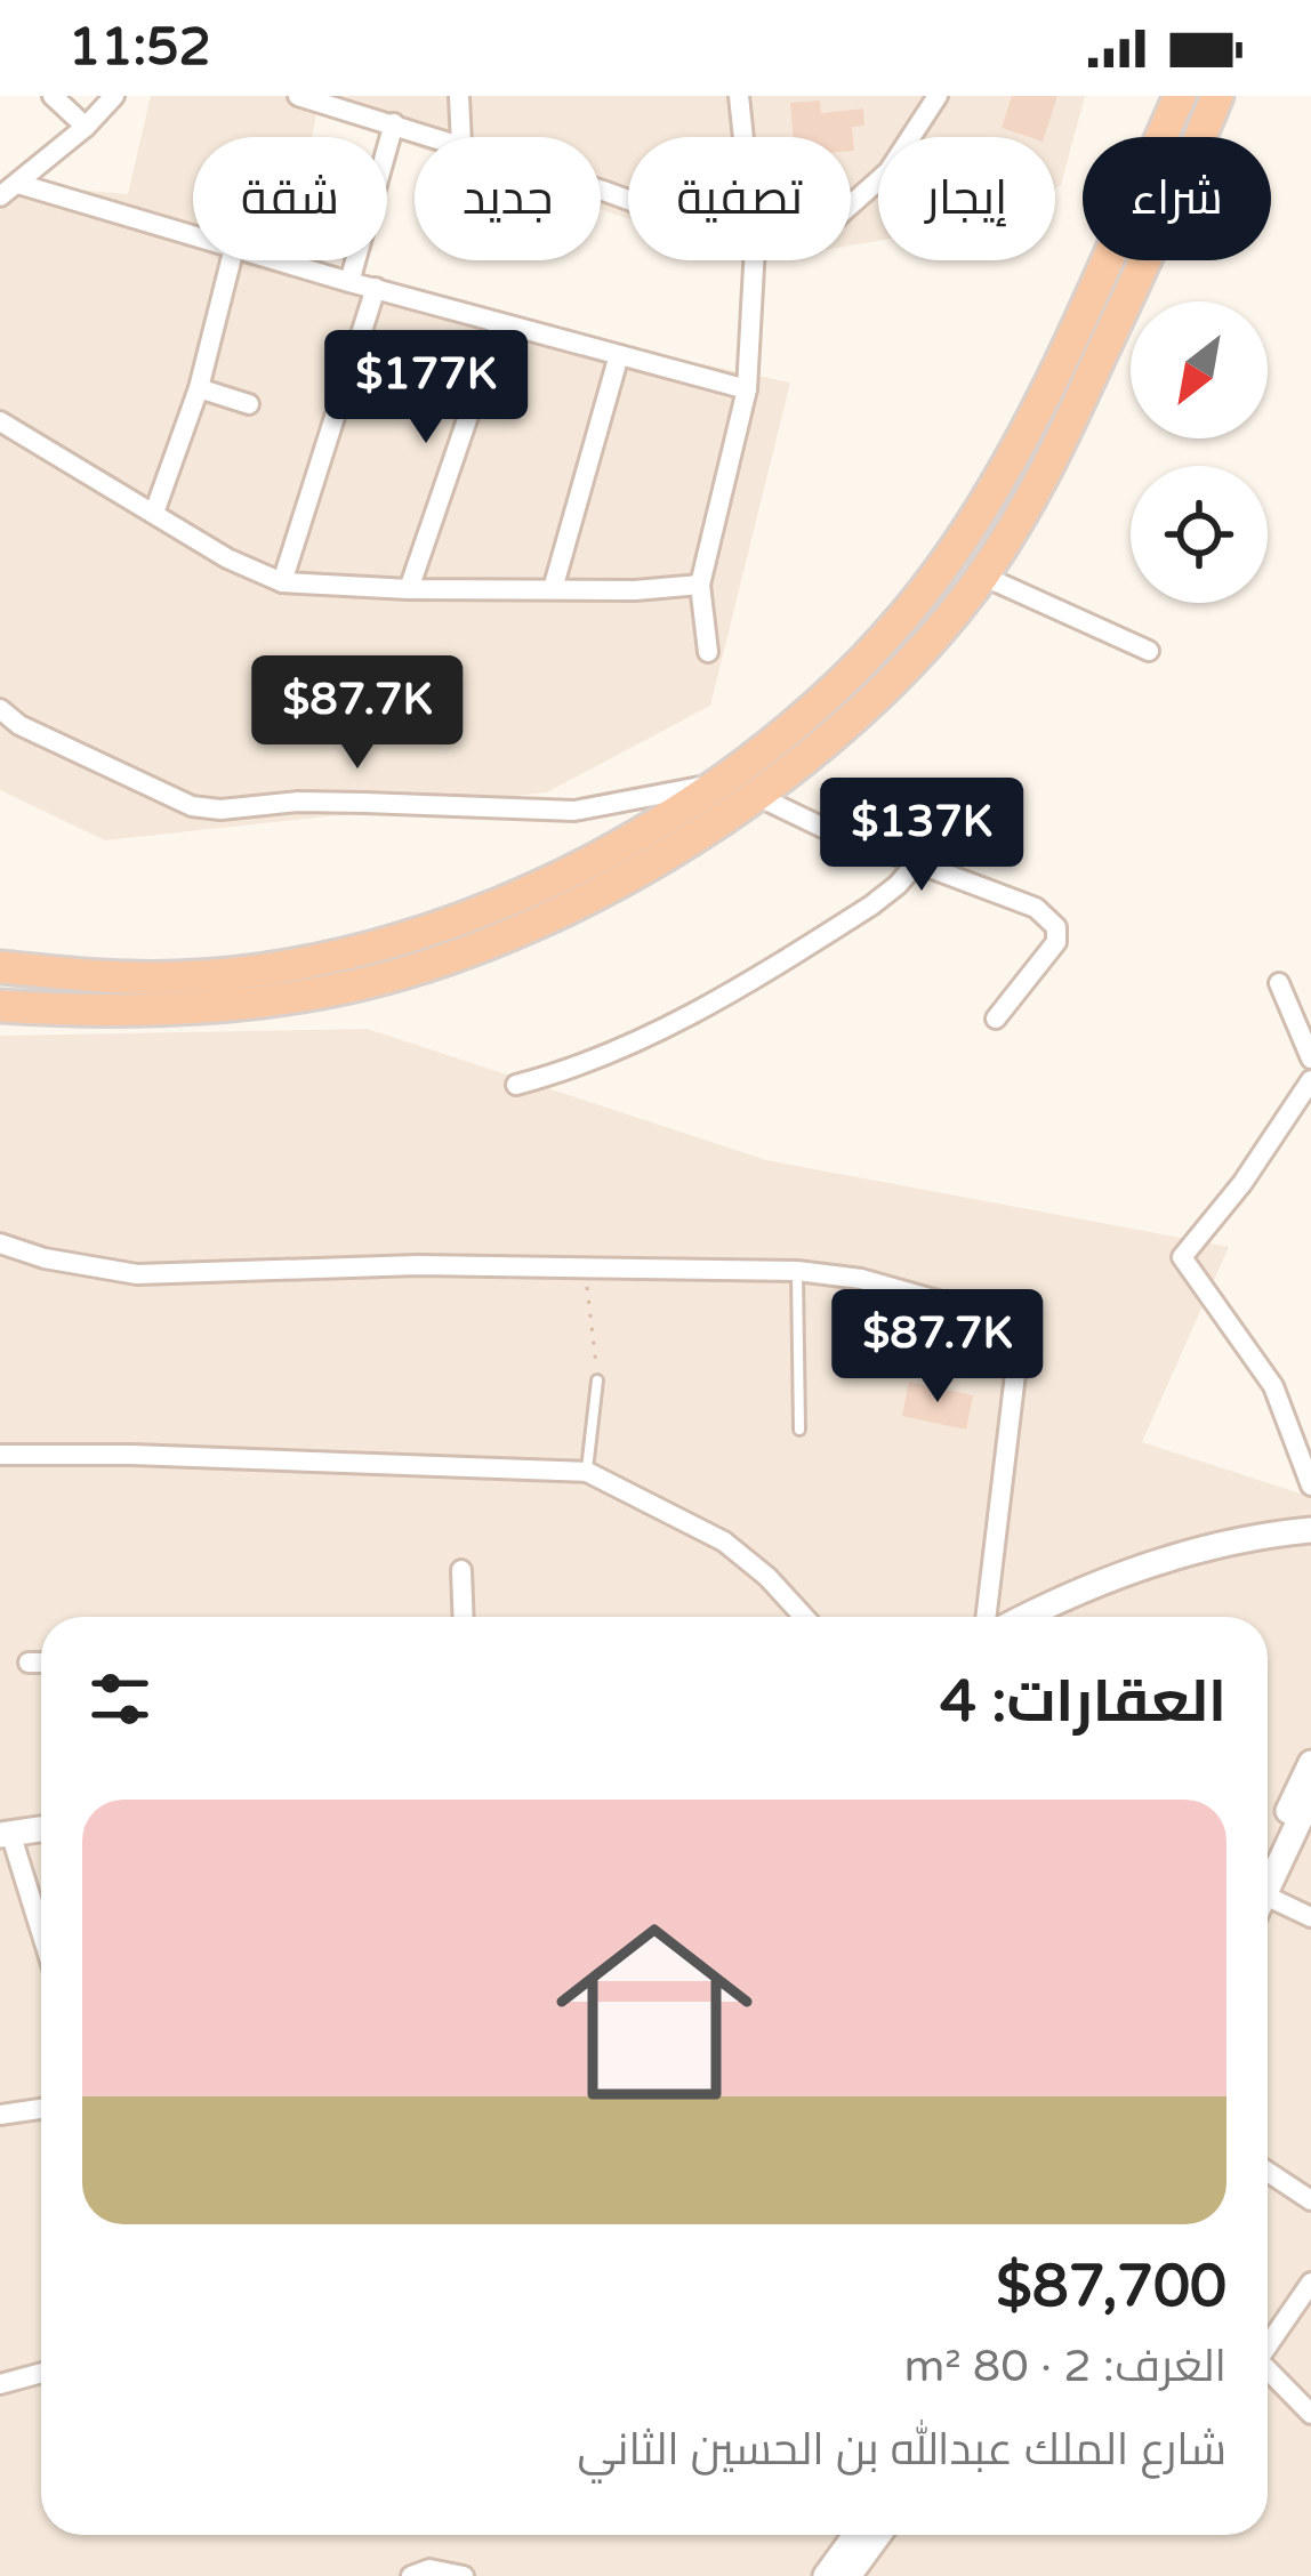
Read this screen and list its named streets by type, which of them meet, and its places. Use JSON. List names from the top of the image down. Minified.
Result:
{"north":"bottom left","page":{"status":"11:52","chip":["شراء","إيجار","تصفية","جديد","شقة"],"price":["$177K","$87.7K","$137K","$87.7K"],"heading":"العقارات: 4","list":[{"name":"$87,700","note":"الغرف: 2 · 80 m² · شارع الملك عبدالله بن الحسين الثاني"}]}}
